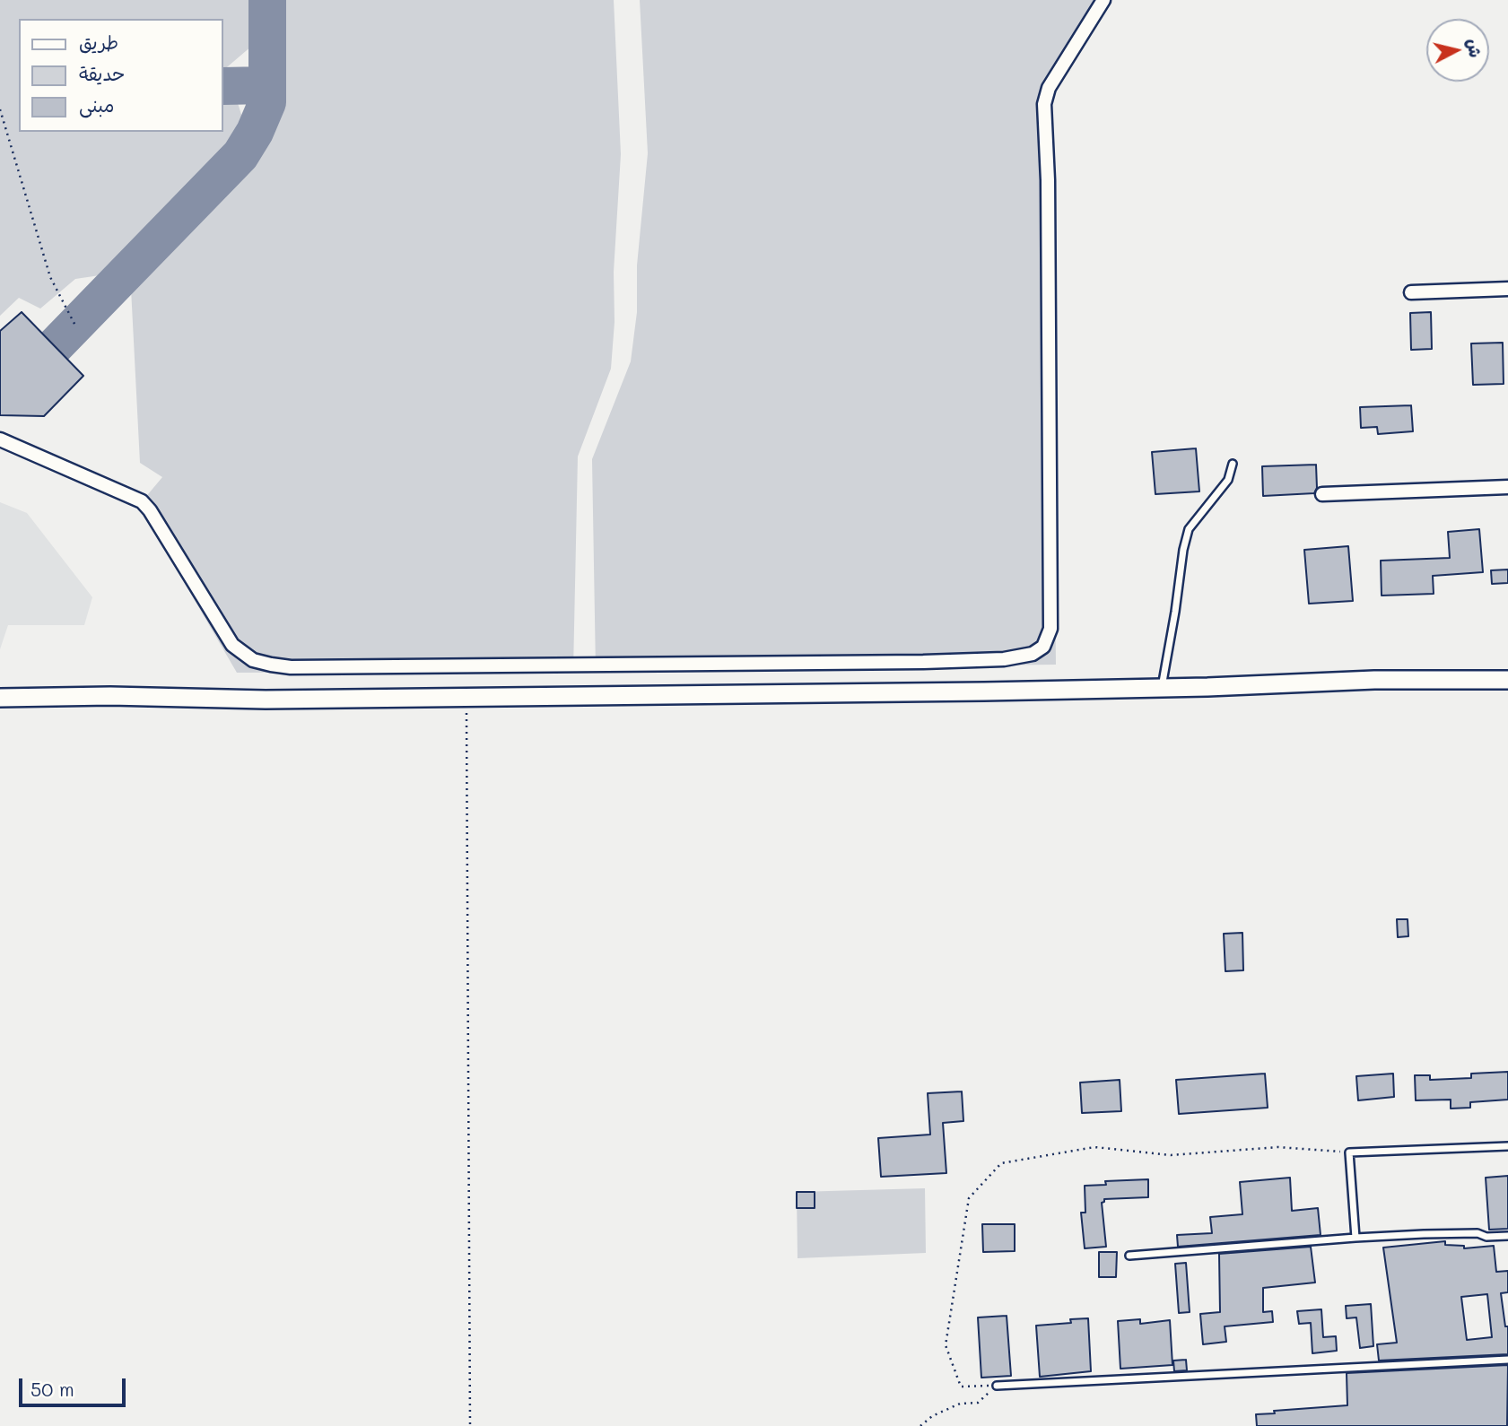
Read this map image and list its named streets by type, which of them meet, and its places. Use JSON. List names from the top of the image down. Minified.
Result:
{"legend":["طريق","حديقة","مبنى"],"scale_bar":"50 m","north":"right"}
